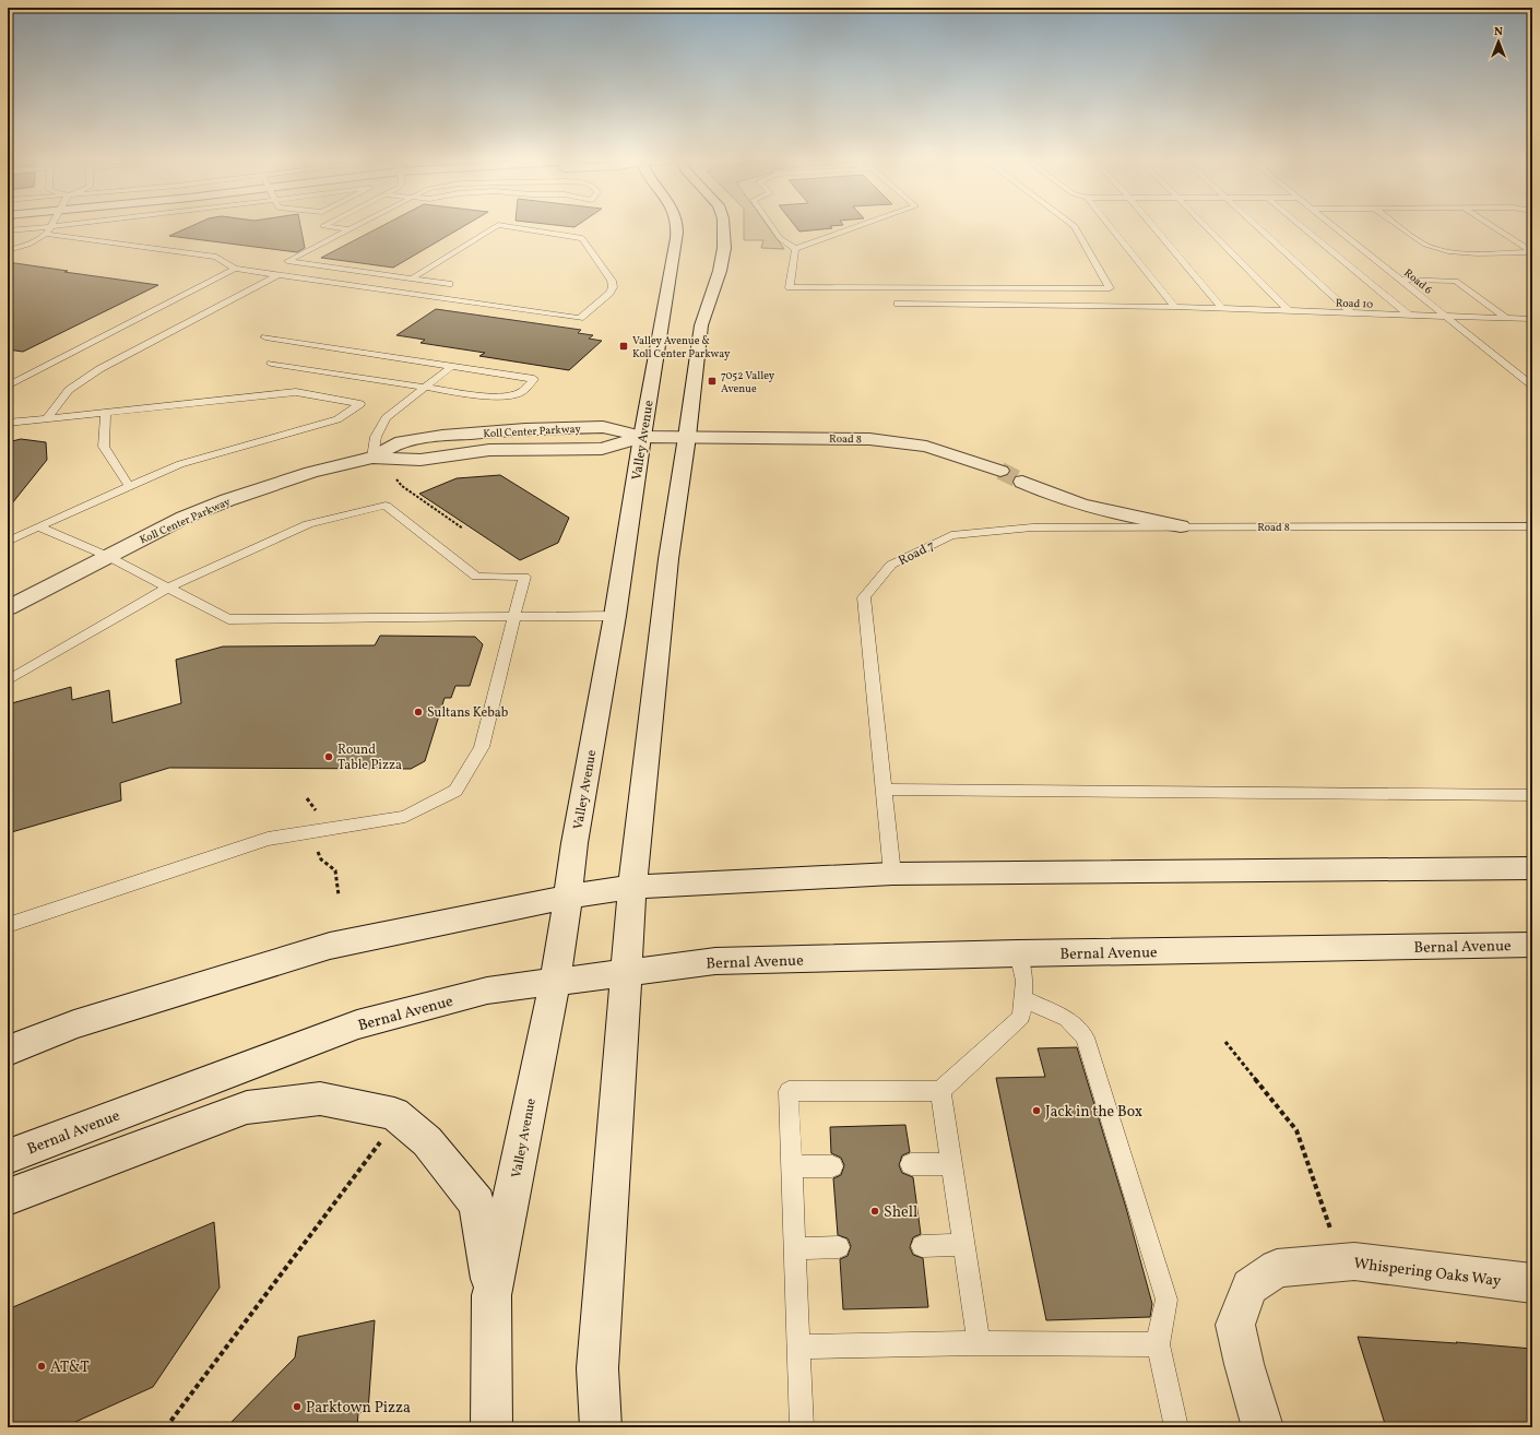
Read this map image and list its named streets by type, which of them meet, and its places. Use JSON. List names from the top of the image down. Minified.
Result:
{"streets":{"main road":["Koll Center Parkway","Road 8","Valley Avenue","Bernal Avenue","Whispering Oaks Way"],"lane":["Road 6","Road 10","Road 7"]},"crossings":[["Road 6","Road 10"],["Koll Center Parkway","Road 8"],["Koll Center Parkway","Valley Avenue"],["Road 8","Road 7"],["Valley Avenue","Bernal Avenue"]],"places":{"transit":["Valley Avenue & Koll Center Parkway","7052 Valley Avenue"],"other":["Sultans Kebab","Round Table Pizza","Jack in the Box","Shell","AT&T","Parktown Pizza"]},"north":"top"}
